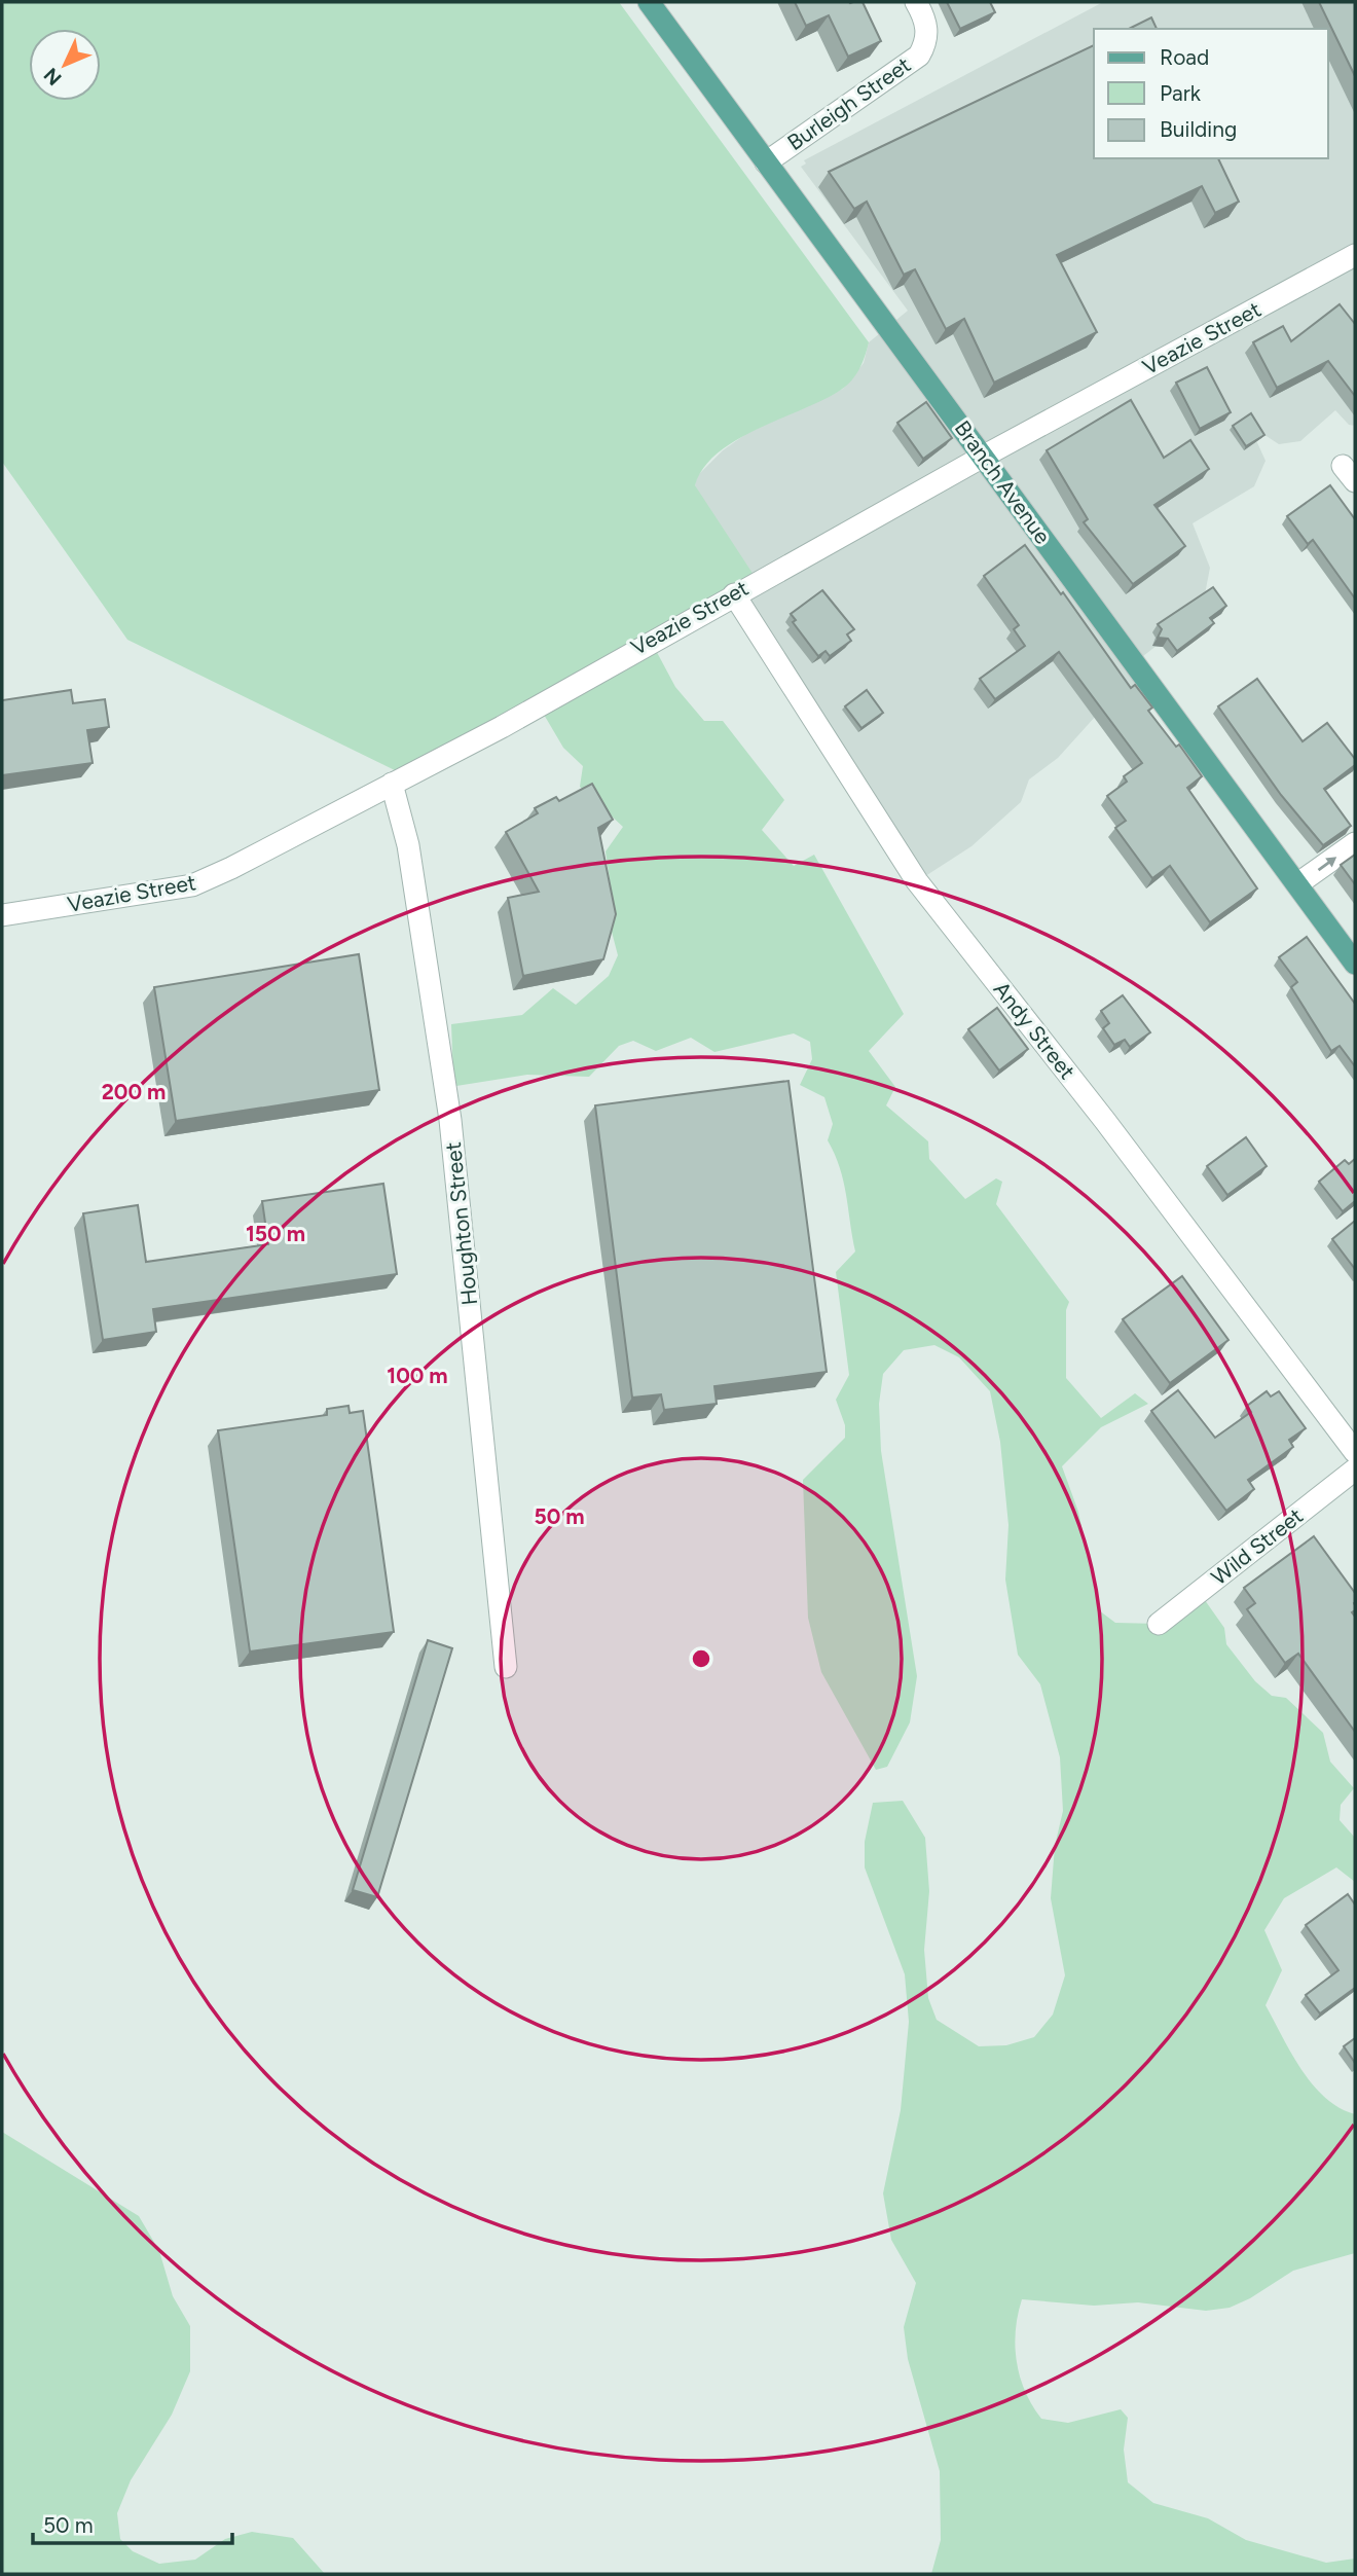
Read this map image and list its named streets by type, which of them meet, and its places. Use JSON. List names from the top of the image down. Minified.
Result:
{"streets":{"main road":["Branch Avenue"],"street":["Burleigh Street","Veazie Street","Andy Street","Houghton Street","Wild Street"]},"crossings":[["Burleigh Street","Branch Avenue"],["Veazie Street","Branch Avenue"],["Veazie Street","Andy Street"],["Veazie Street","Houghton Street"]],"legend":["Road","Park","Building"],"scale_bar":"50 m","north":"bottom left","rings":["200 m","150 m","100 m","50 m"]}
